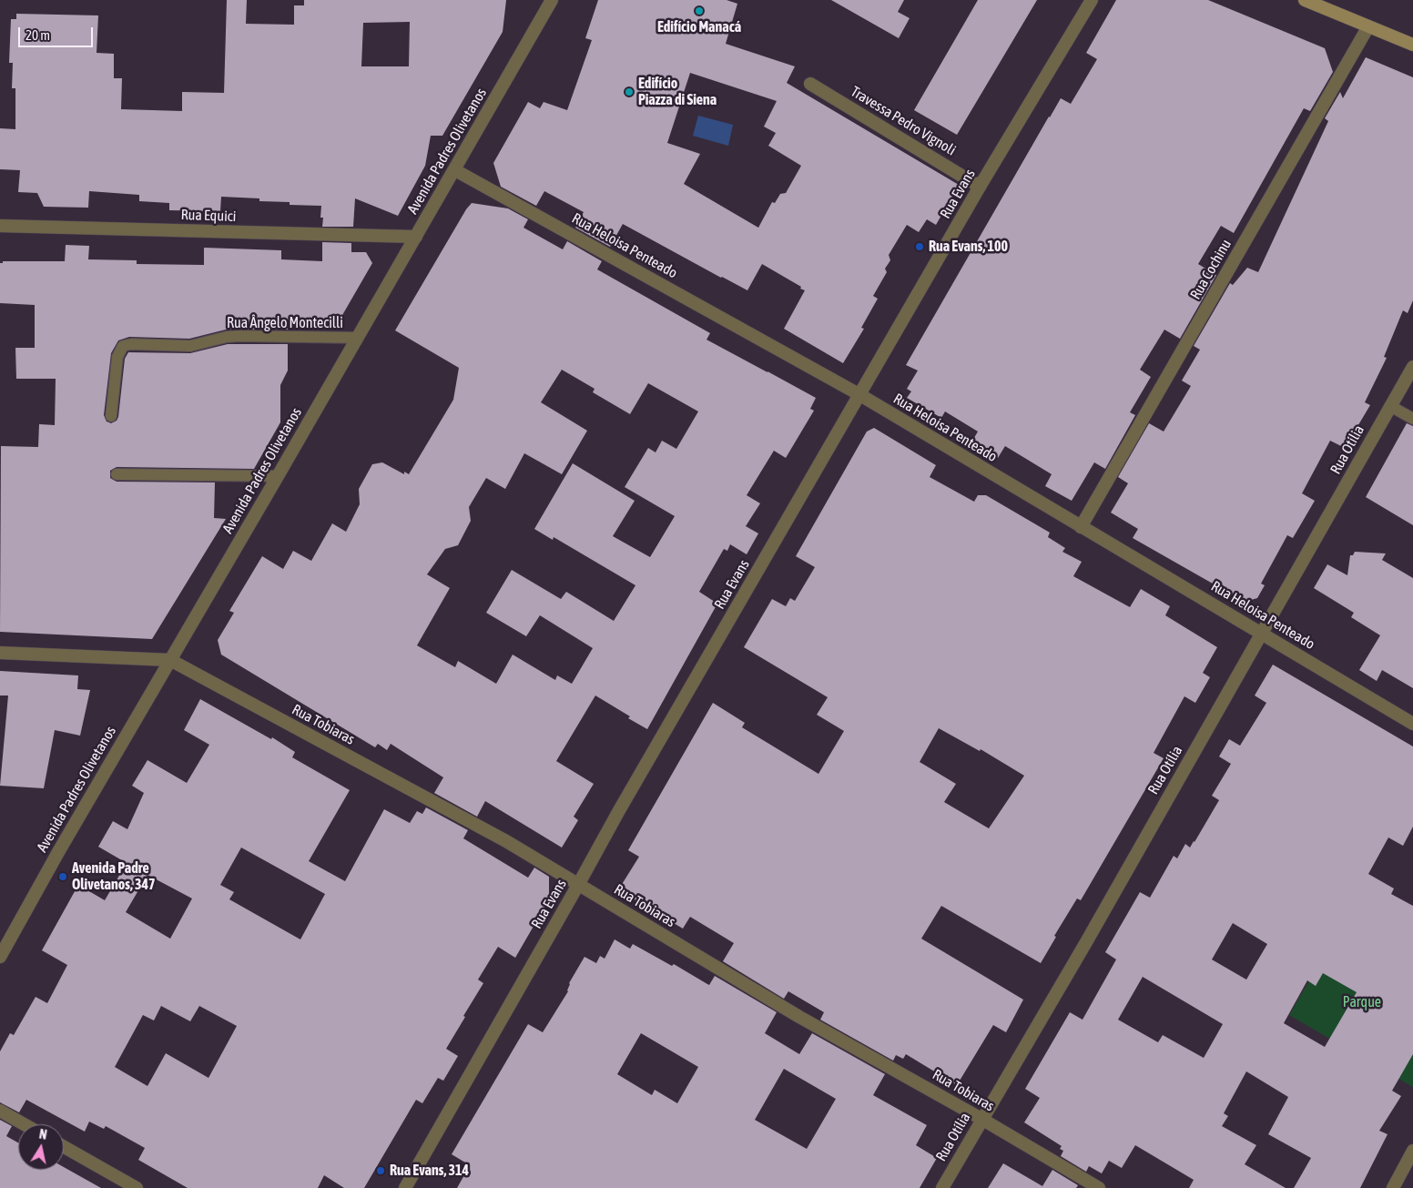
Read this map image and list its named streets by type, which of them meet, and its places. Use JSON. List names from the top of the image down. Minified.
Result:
{"streets":{"street":["Travessa Pedro Vignoli","Avenida Padres Olivetanos","Rua Evans","Rua Equici","Rua Heloisa Penteado","Rua Cochinu","Rua Otília","Rua Tobiaras"],"lane":["Rua Ângelo Montecilli"]},"crossings":[["Travessa Pedro Vignoli","Rua Evans"],["Avenida Padres Olivetanos","Rua Equici"],["Avenida Padres Olivetanos","Rua Heloisa Penteado"],["Avenida Padres Olivetanos","Rua Ângelo Montecilli"],["Avenida Padres Olivetanos","Rua Tobiaras"],["Rua Evans","Rua Heloisa Penteado"],["Rua Evans","Rua Tobiaras"],["Rua Heloisa Penteado","Rua Cochinu"],["Rua Heloisa Penteado","Rua Otília"],["Rua Otília","Rua Tobiaras"]],"parks":["Parque"],"places":["Edifício Manacá","Edifício Piazza di Siena","Rua Evans, 100","Avenida Padre Olivetanos, 347","Rua Evans, 314"],"scale_bar":"20 m","north":"top"}
